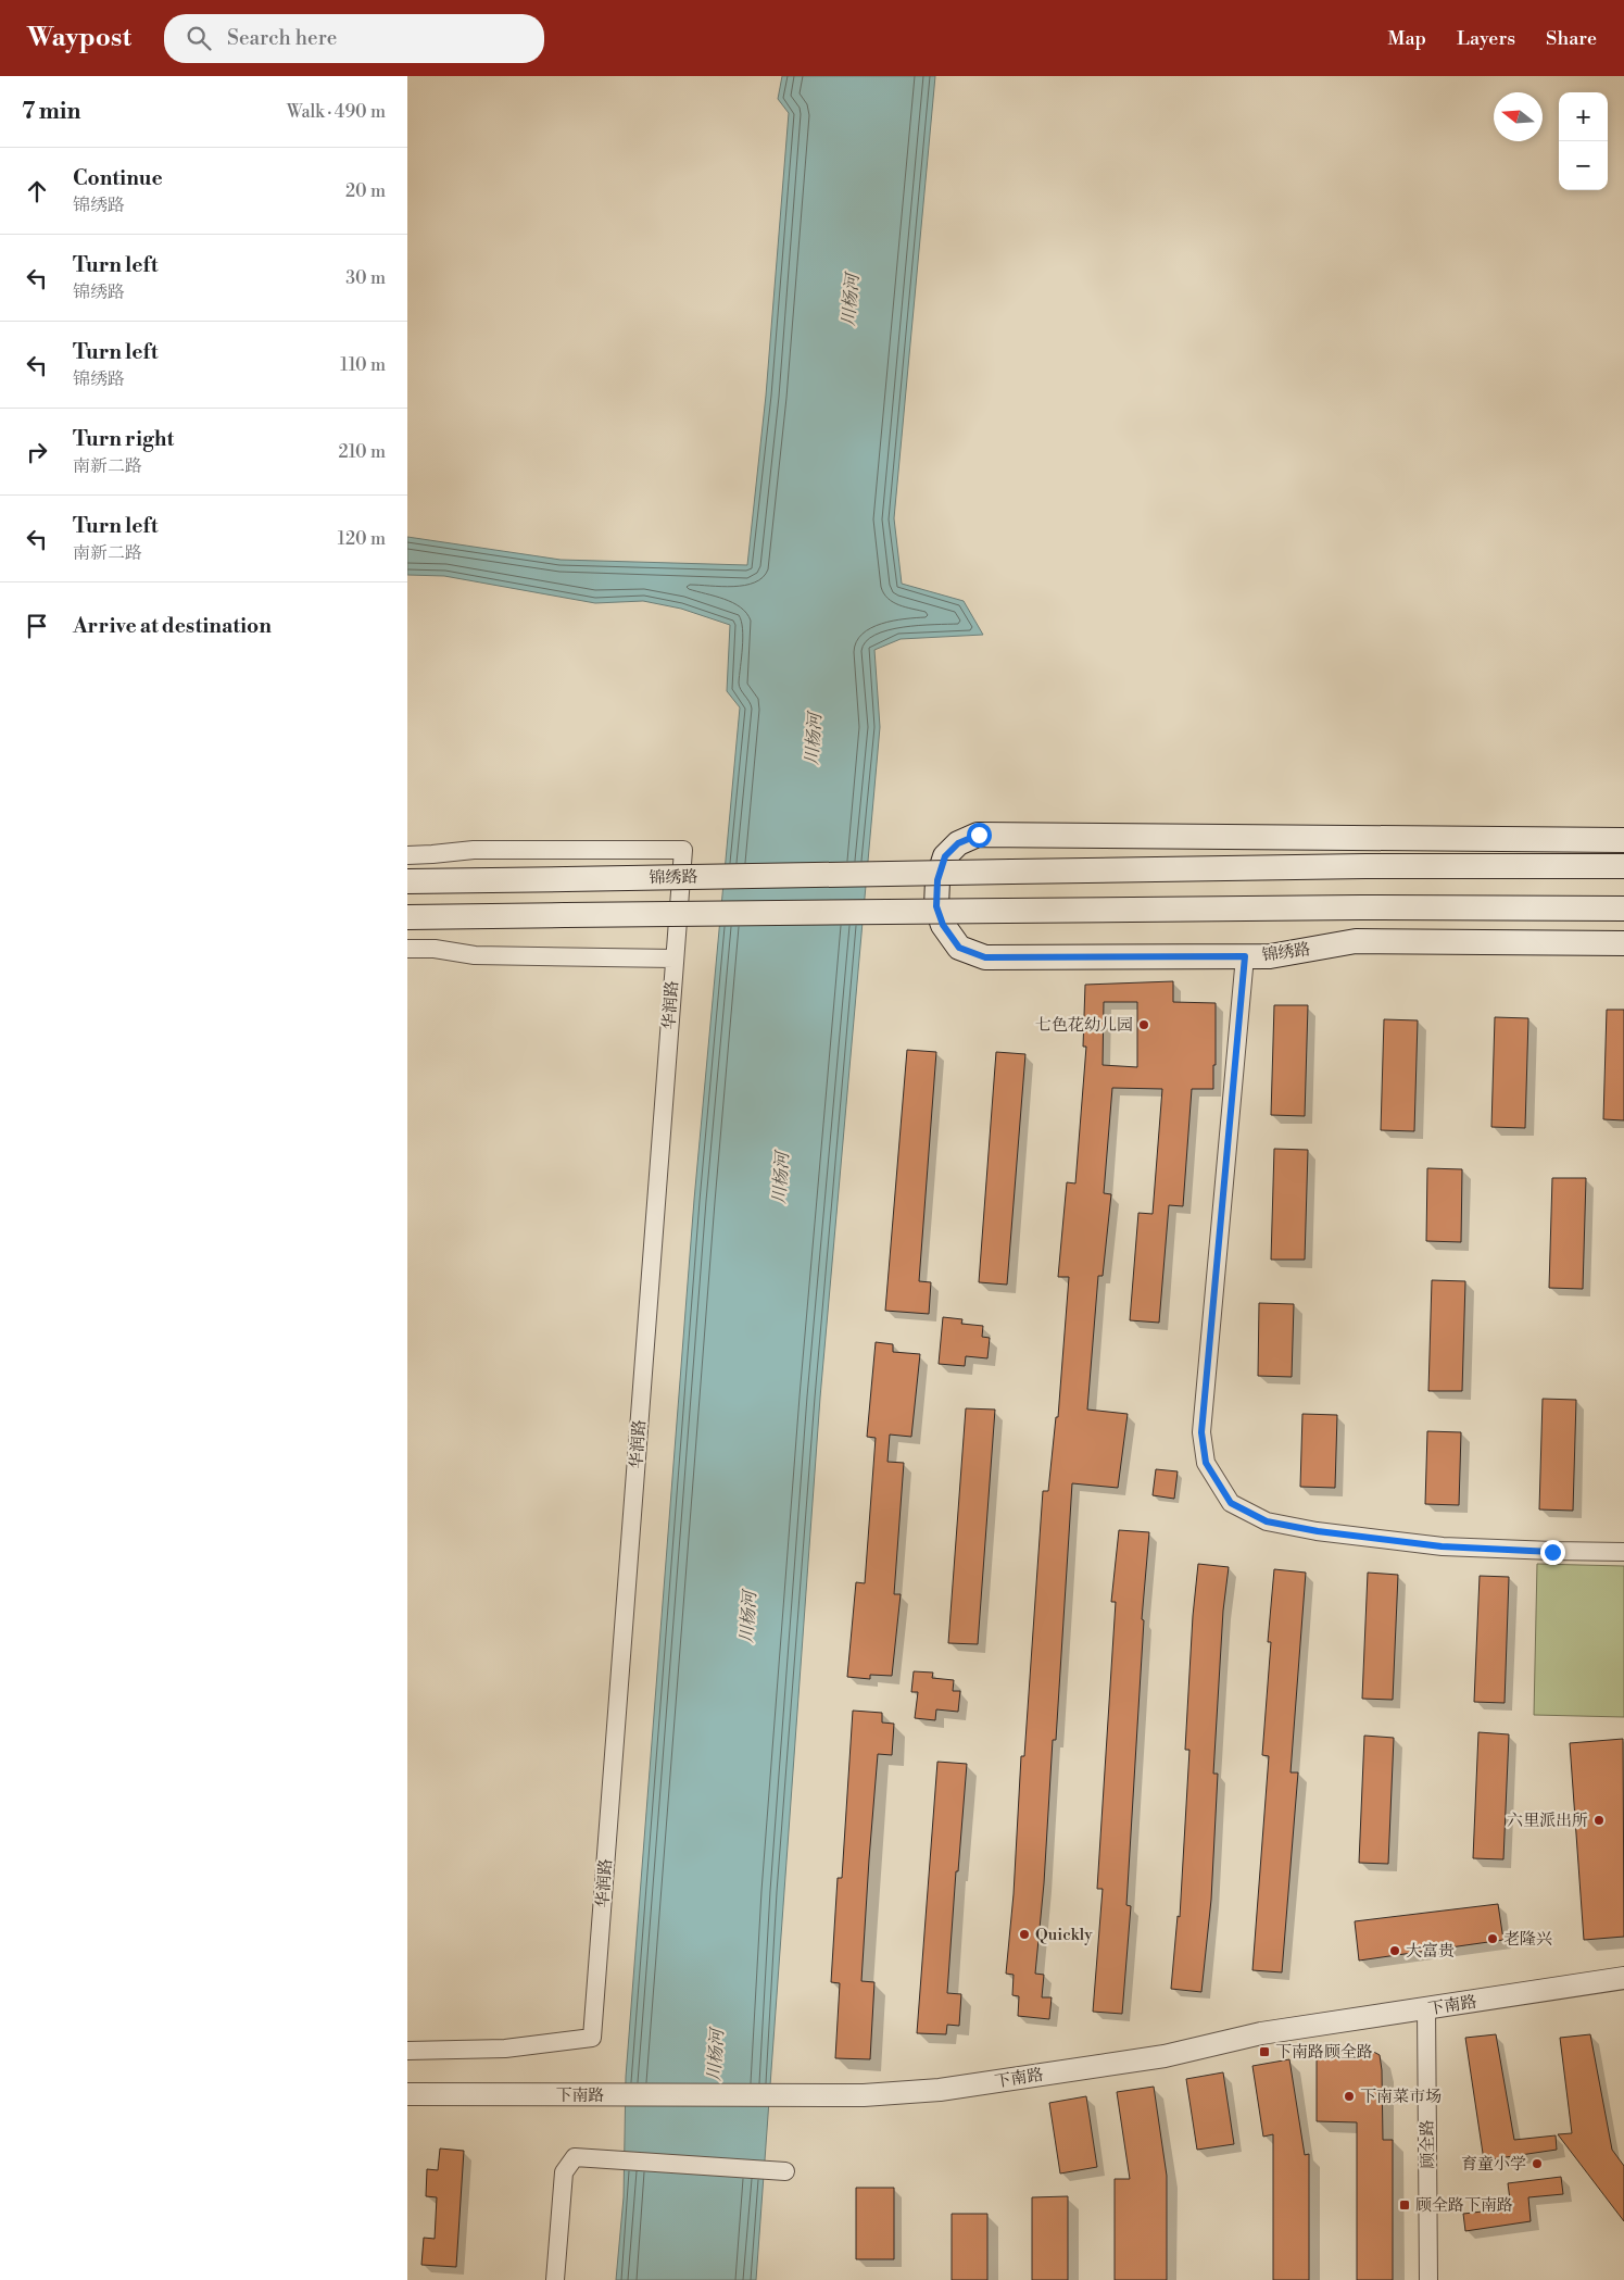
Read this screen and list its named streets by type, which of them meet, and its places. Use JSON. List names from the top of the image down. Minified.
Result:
{"streets":{"main road":["锦绣路"],"street":["华润路","下南路","顾全路"]},"crossings":[["下南路","顾全路"]],"water":["川杨河"],"places":{"other":["七色花幼儿园","六里派出所","Quickly","老隆兴","大富贵","下南菜市场","育童小学"],"transit":["下南路顾全路","顾全路下南路"]},"north":"left","page":{"header":"Waypost","search":"Search here","nav":["Map","Layers","Share"],"heading":["7 min","Walk · 490 m"],"map_buttons":["+","−"],"list":[["Continue","锦绣路","20 m"],["Turn left","锦绣路","30 m"],["Turn left","锦绣路","110 m"],["Turn right","南新二路","210 m"],["Turn left","南新二路","120 m"],"Arrive at destination"]}}
